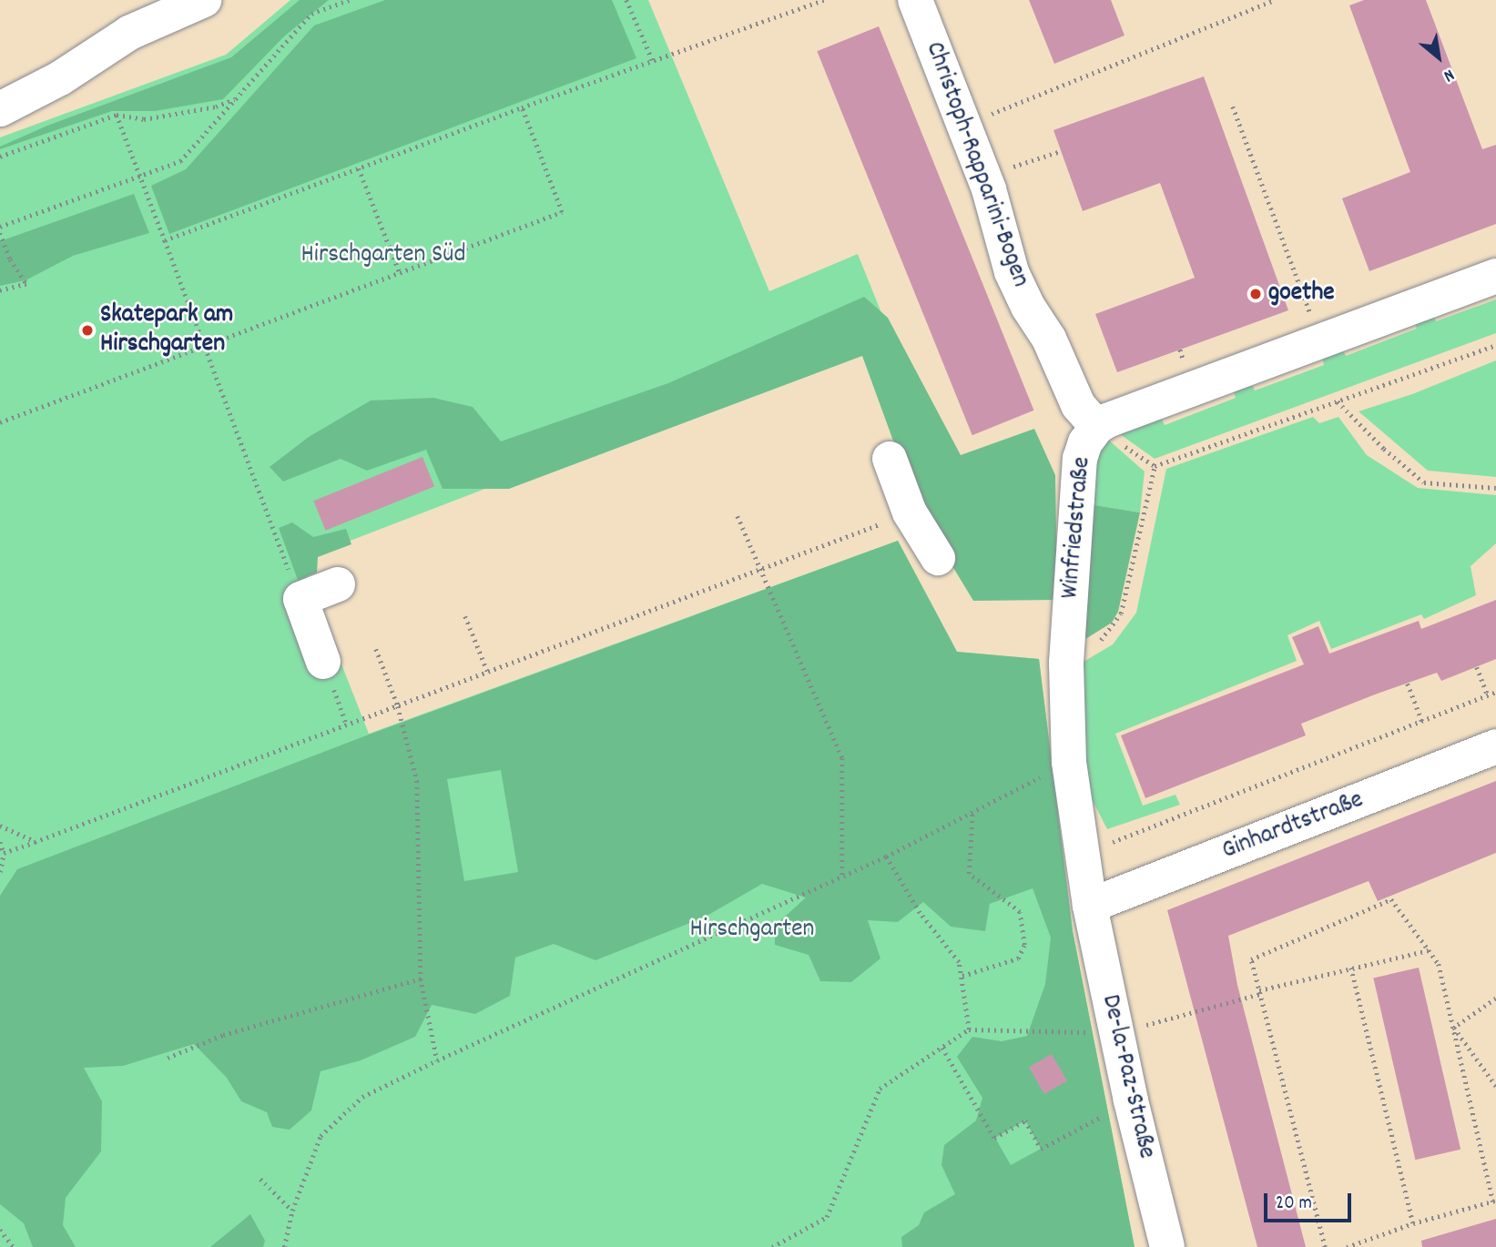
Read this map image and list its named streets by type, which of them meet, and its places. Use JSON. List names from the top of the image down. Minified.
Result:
{"streets":{"street":["Christoph-Rapparini-Bogen","Winfriedstraße","Ginhardtstraße","De-la-Paz-Straße"]},"crossings":[["Christoph-Rapparini-Bogen","Winfriedstraße"],["Winfriedstraße","Ginhardtstraße"],["Winfriedstraße","De-la-Paz-Straße"],["Ginhardtstraße","De-la-Paz-Straße"]],"parks":["Hirschgarten Süd","Hirschgarten"],"places":["goethe","Skatepark am Hirschgarten"],"scale_bar":"20 m","north":"bottom right"}
